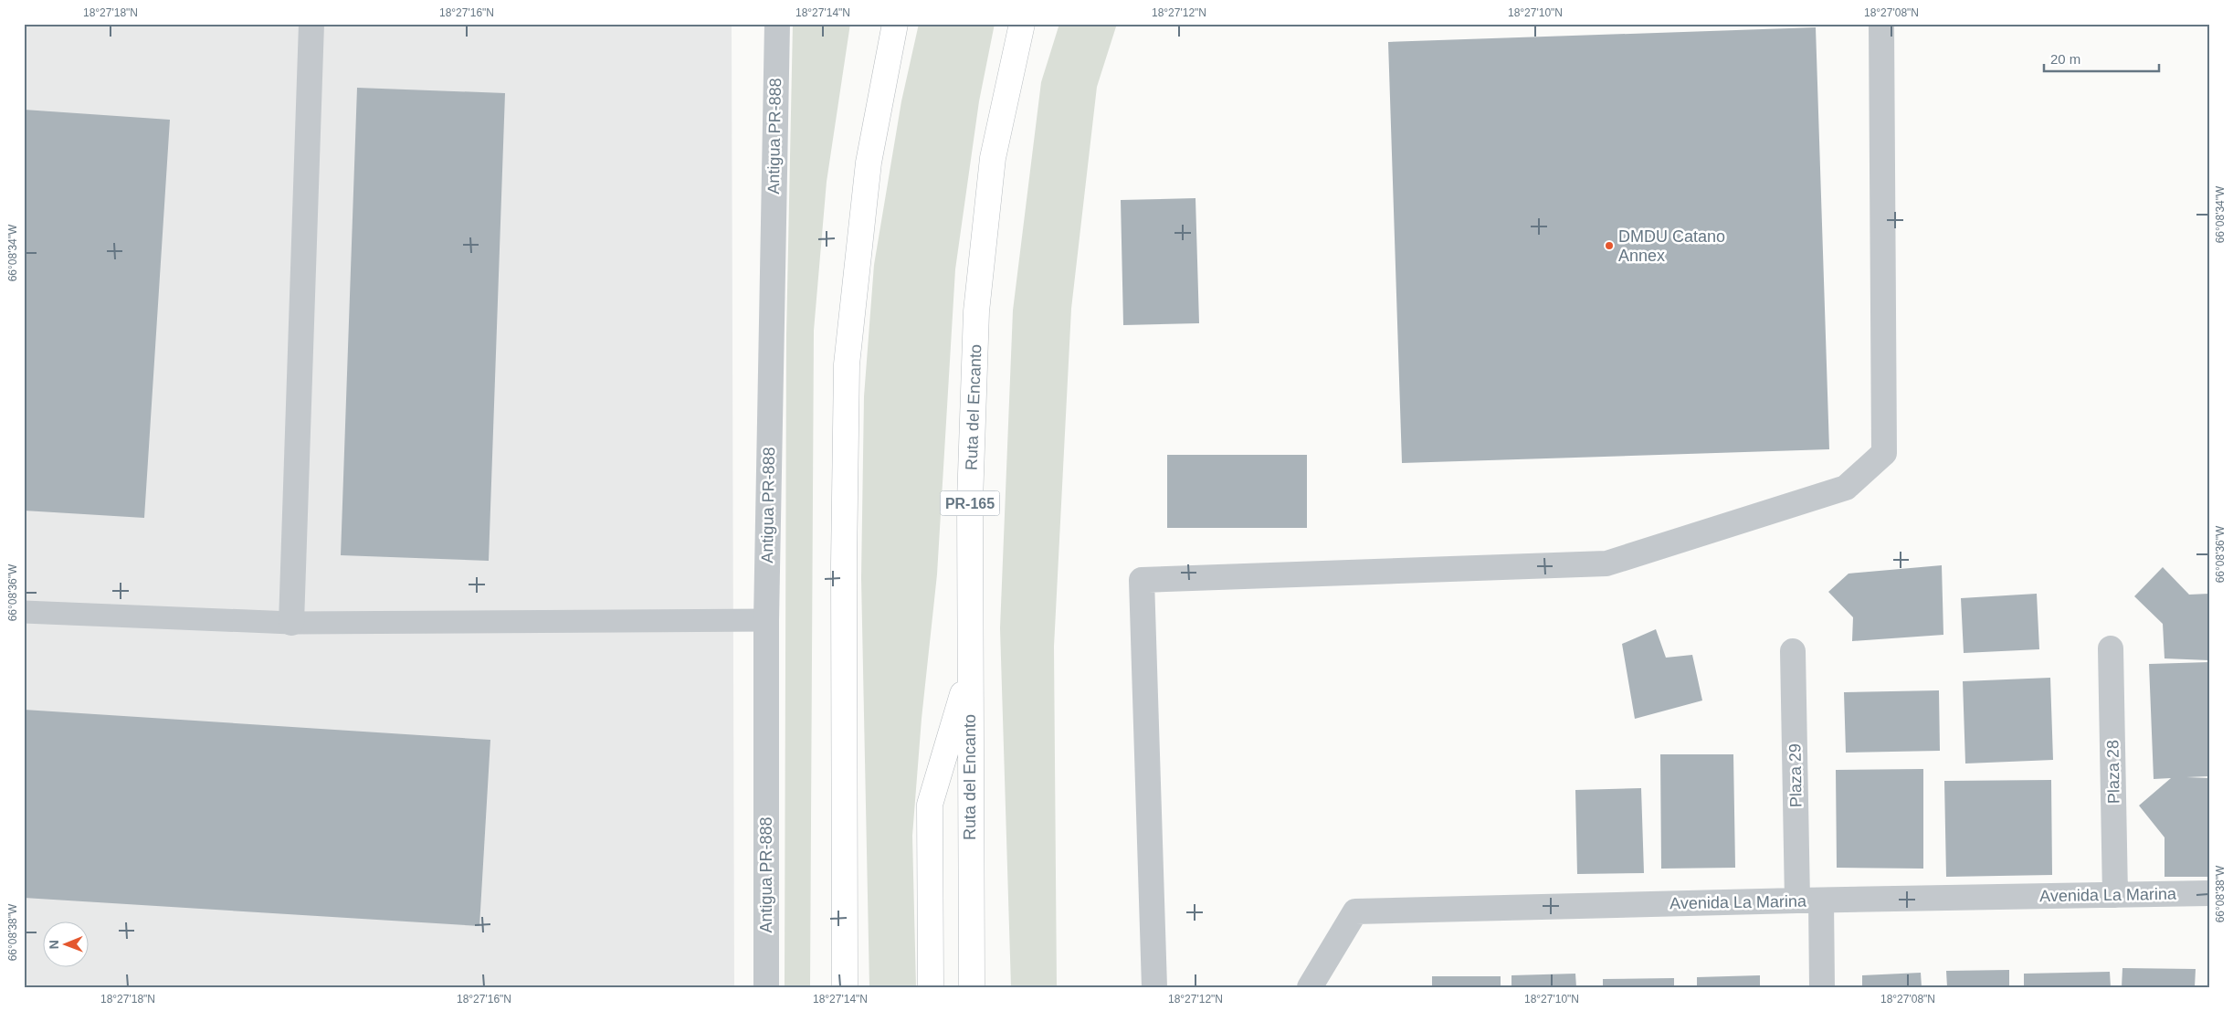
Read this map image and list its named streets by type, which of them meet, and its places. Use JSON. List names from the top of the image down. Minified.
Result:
{"streets":{"main road":["Ruta del Encanto","PR-165"],"street":["Antigua PR-888","Plaza 28","Plaza 29","Avenida La Marina"]},"crossings":[["Plaza 28","Avenida La Marina"],["Plaza 29","Avenida La Marina"]],"places":["DMDU Catano Annex"],"scale_bar":"20 m","north":"left","coordinates":["18°27'18\"N","18°27'16\"N","18°27'14\"N","18°27'12\"N","18°27'10\"N","18°27'08\"N","66°08'34\"W","66°08'36\"W","66°08'38\"W"]}
